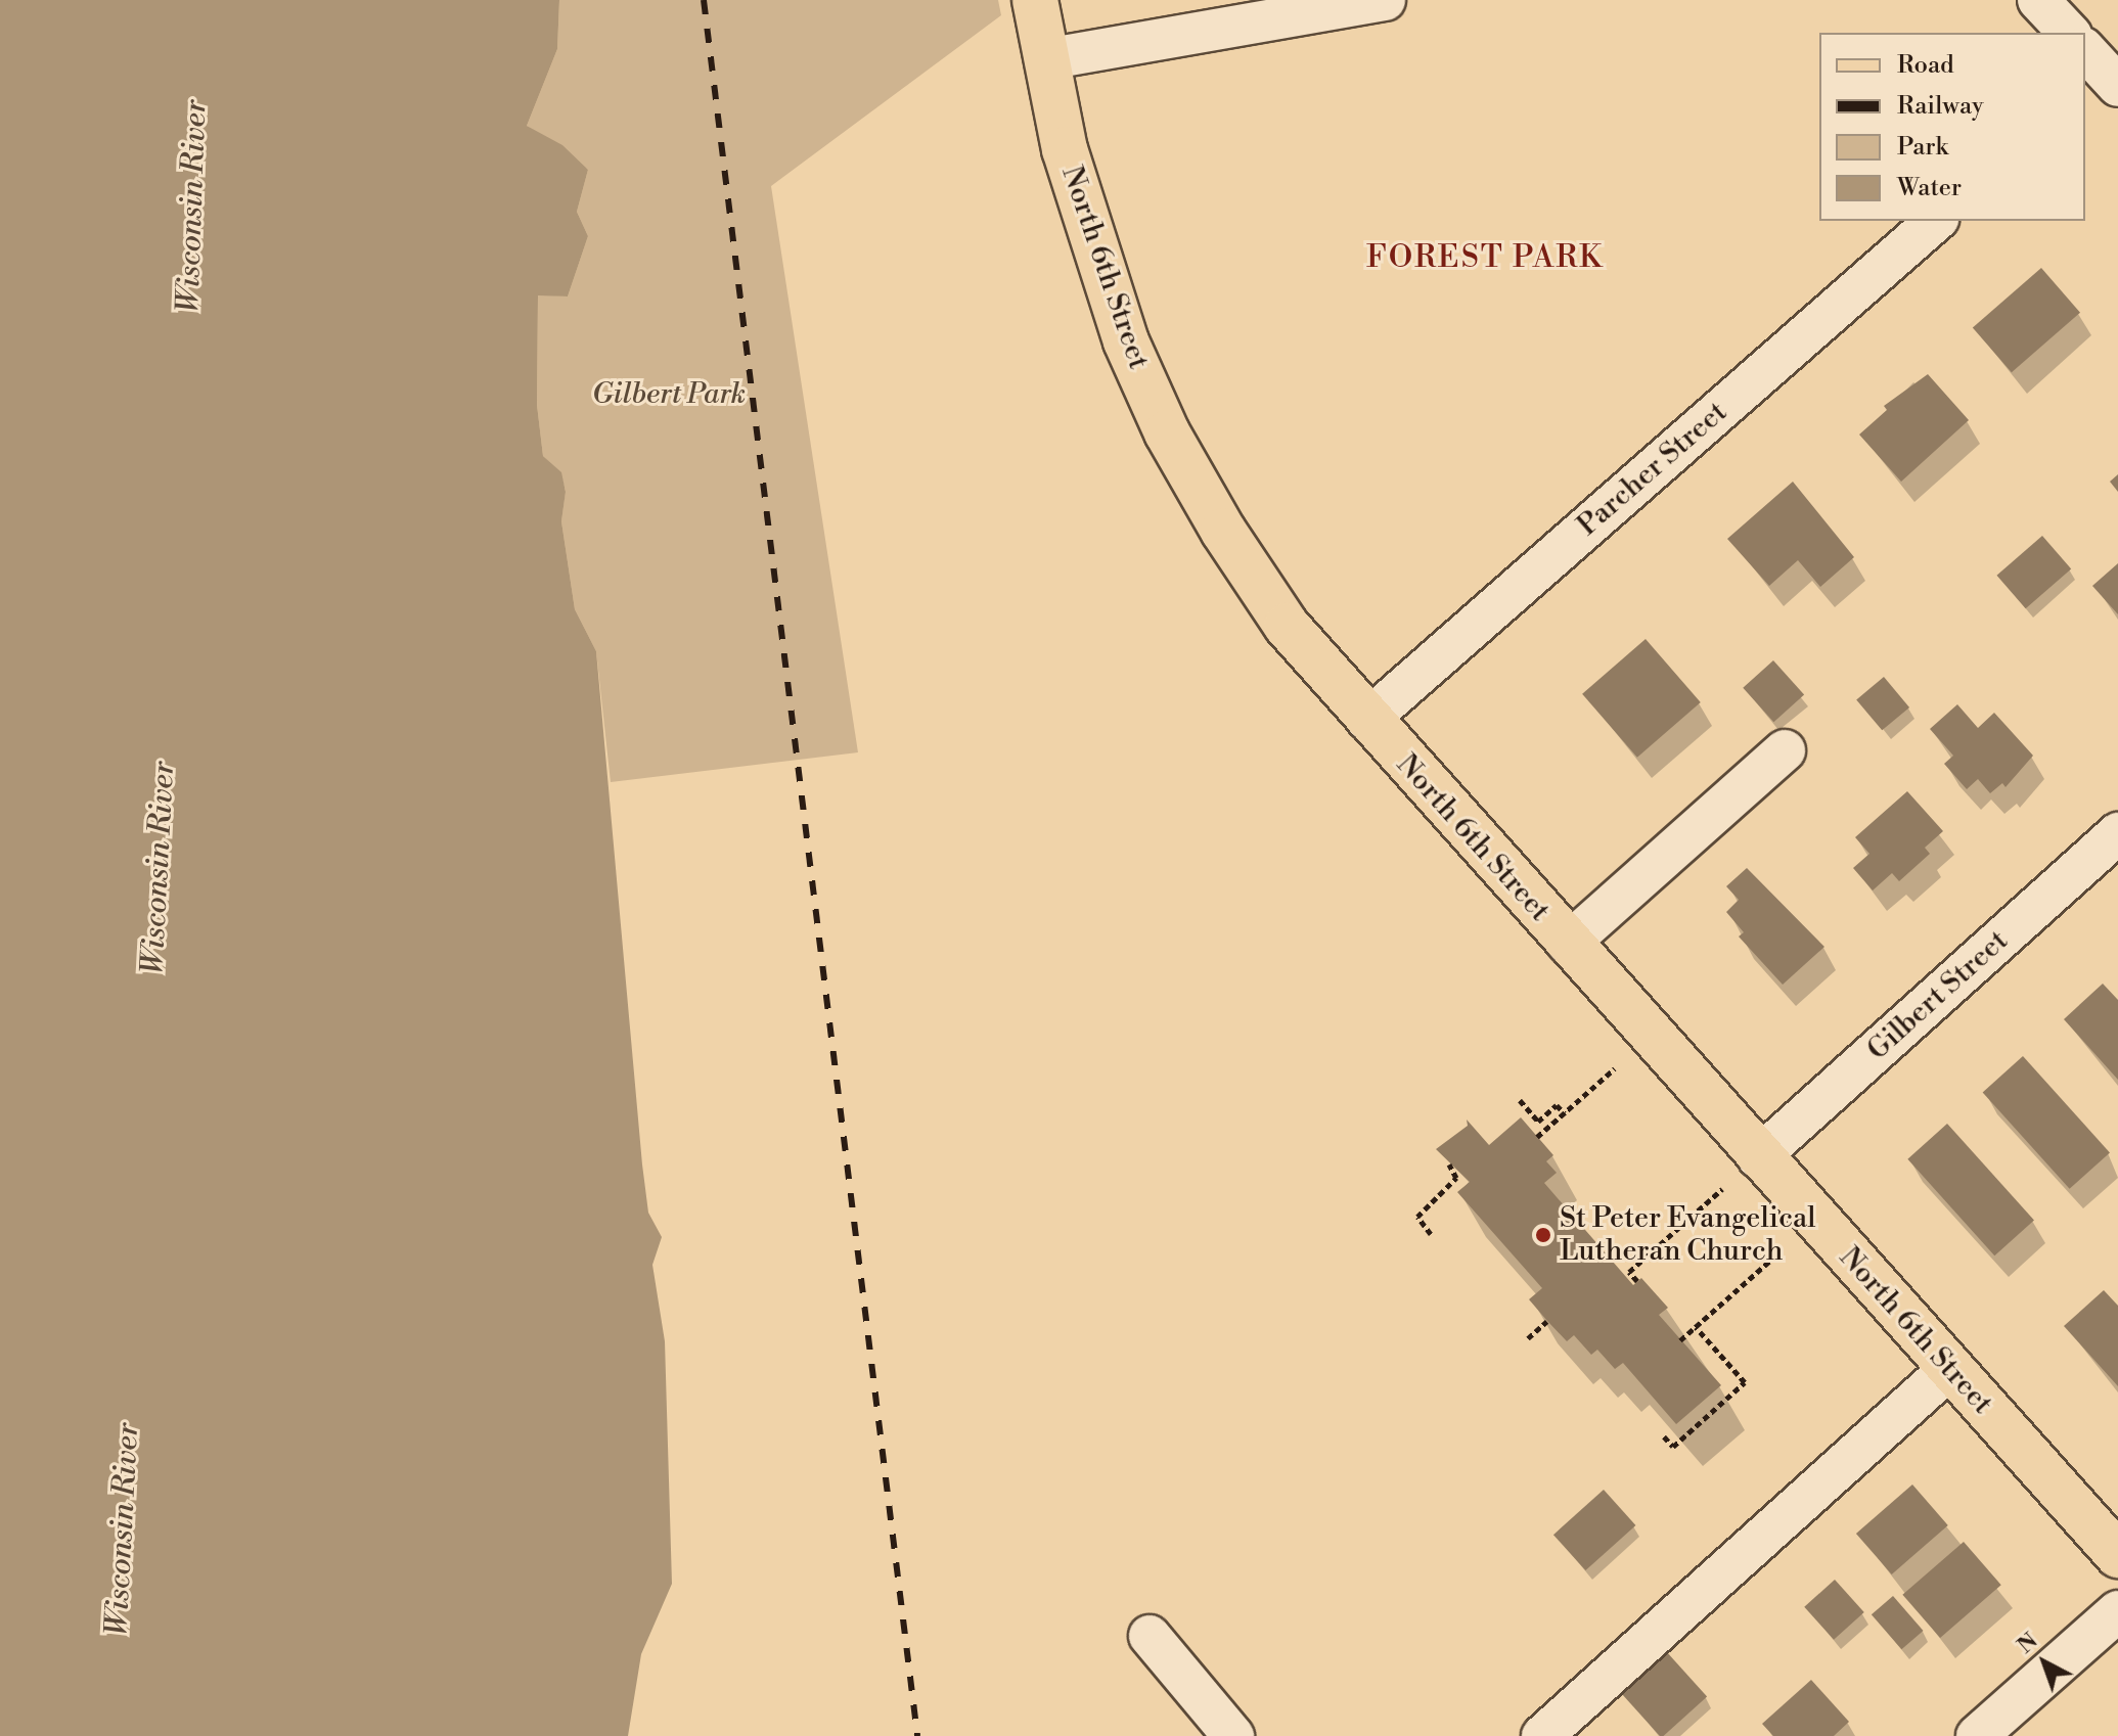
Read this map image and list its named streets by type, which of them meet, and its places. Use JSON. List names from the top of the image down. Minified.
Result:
{"streets":{"main road":["North 6th Street"],"street":["Parcher Street","Gilbert Street"]},"crossings":[["North 6th Street","Parcher Street"],["North 6th Street","Gilbert Street"]],"districts":["FOREST PARK"],"water":["Wisconsin River"],"parks":["Gilbert Park"],"places":["St Peter Evangelical Lutheran Church"],"legend":["Road","Railway","Park","Water"],"north":"top left"}
